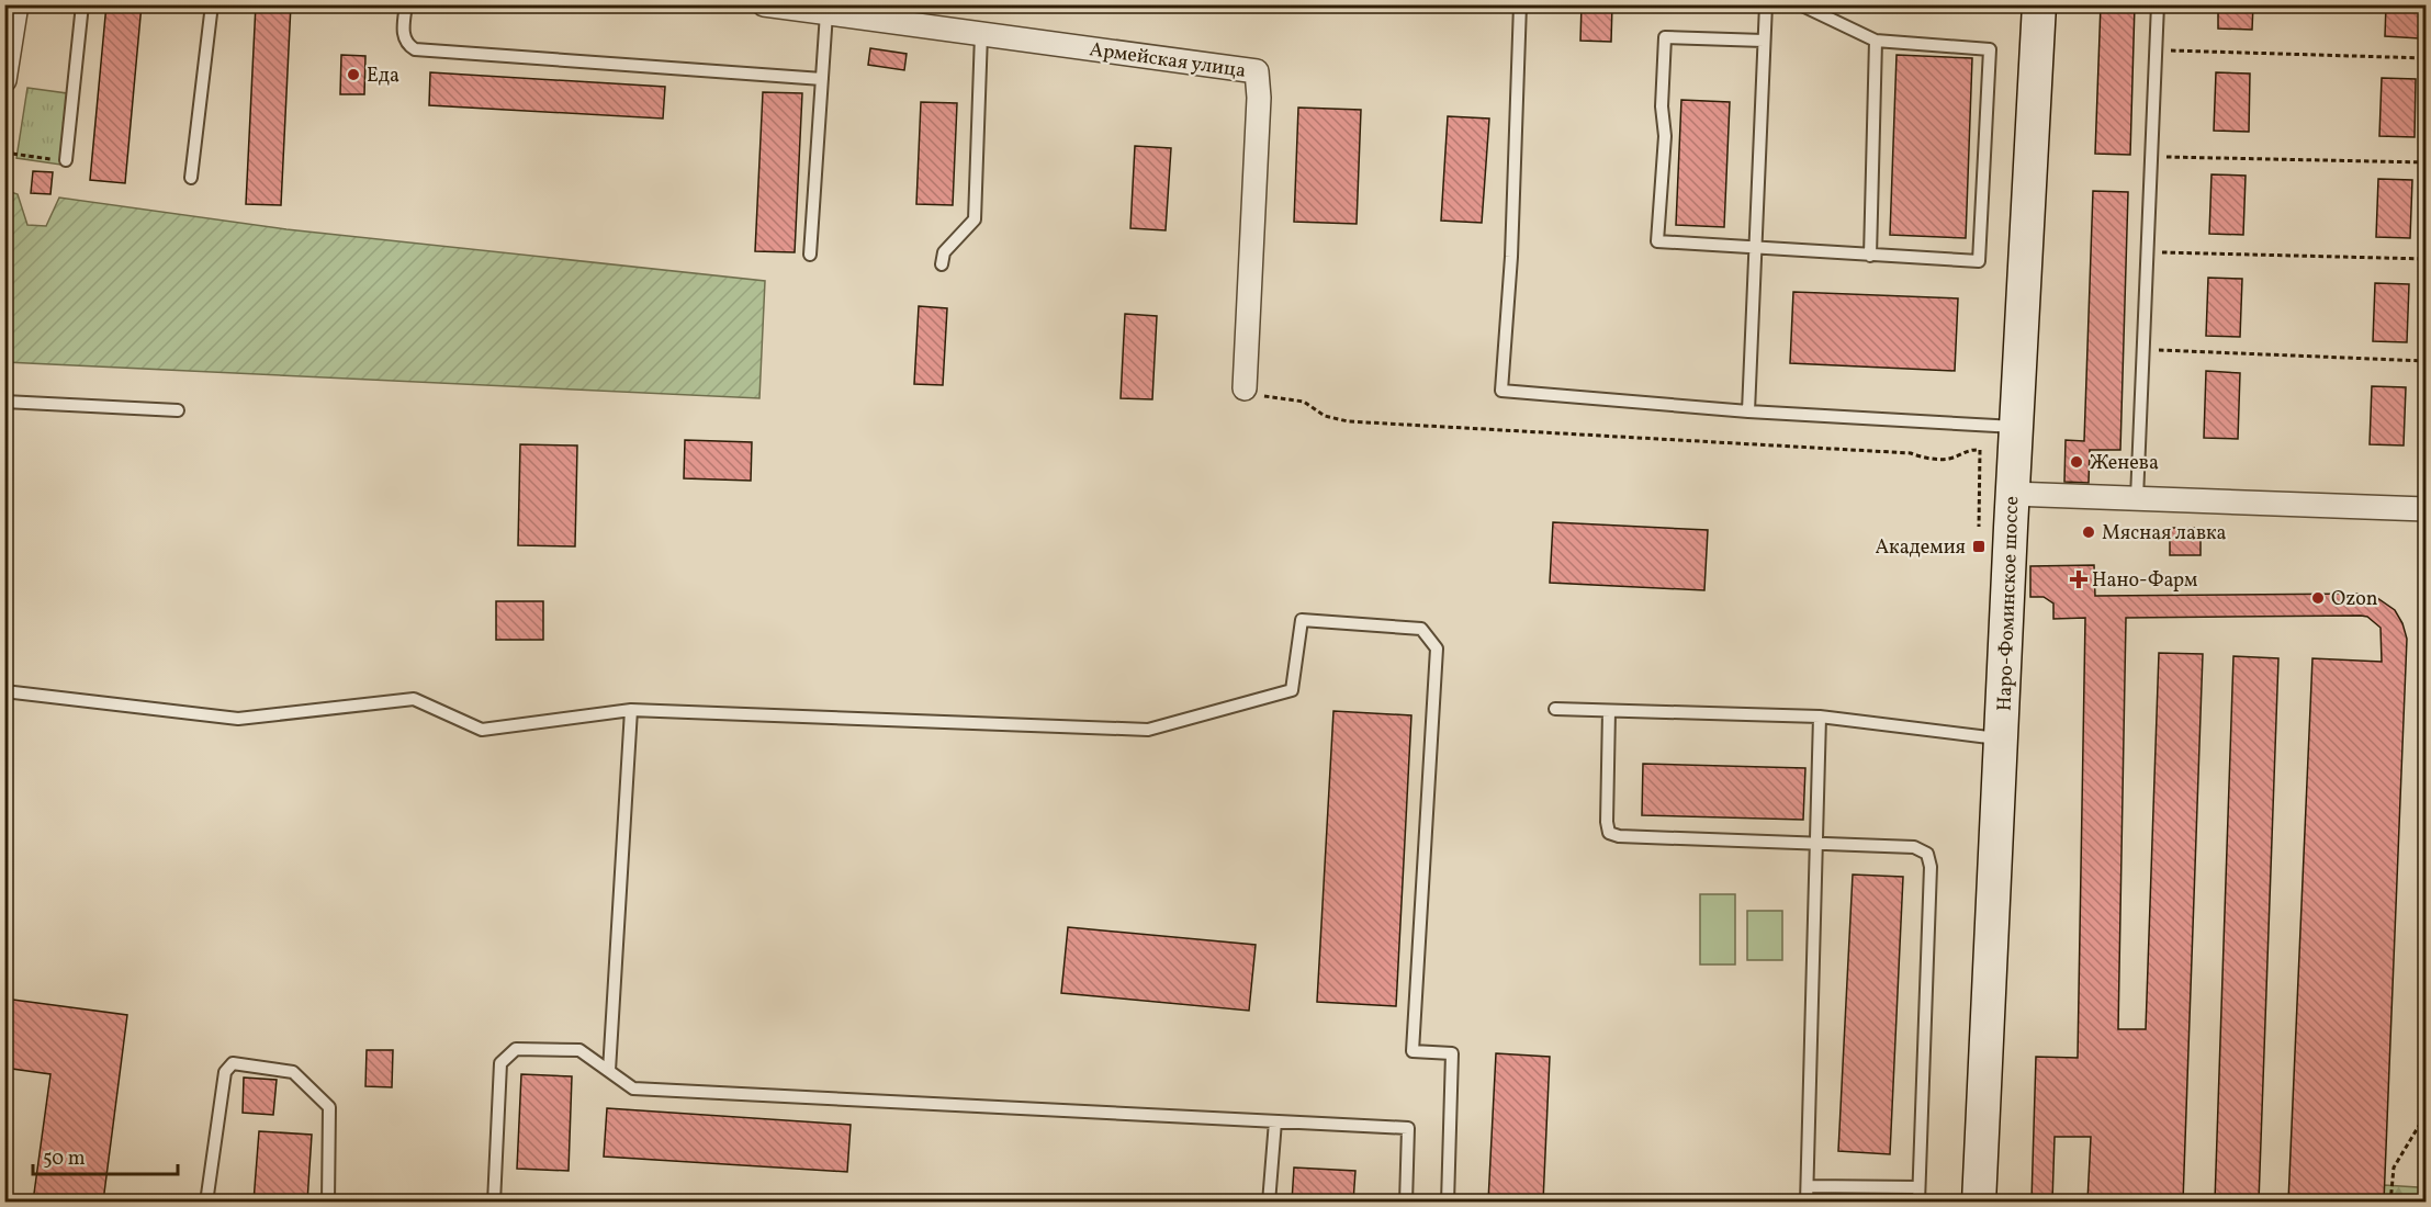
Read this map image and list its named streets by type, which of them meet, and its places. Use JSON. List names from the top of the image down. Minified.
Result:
{"streets":{"main road":["Наро-Фоминское шоссе"],"street":["Армейская улица"]},"places":{"other":["Еда","Женева","Мясная лавка","Ozon"],"transit":["Академия"],"health":["Нано-Фарм"]},"scale_bar":"50 m"}
